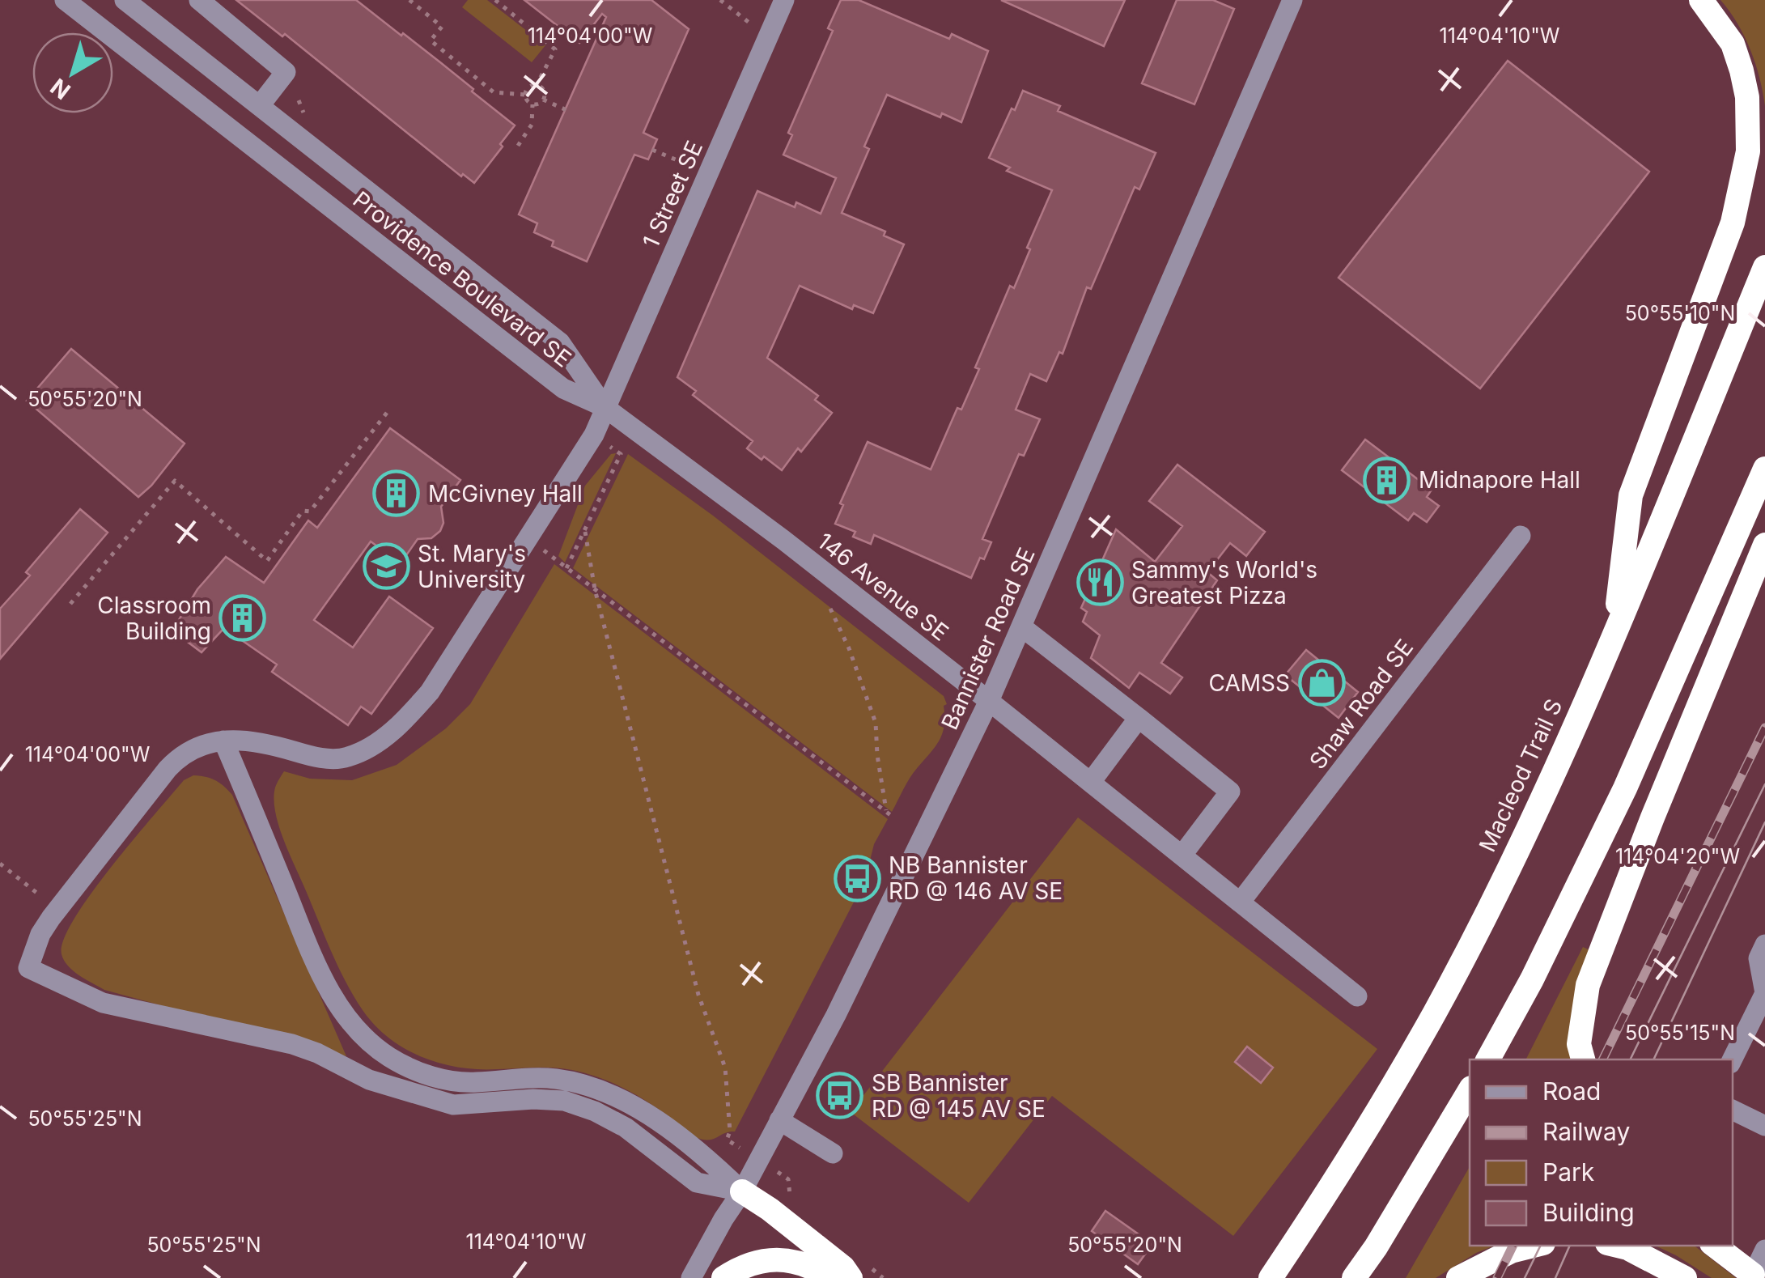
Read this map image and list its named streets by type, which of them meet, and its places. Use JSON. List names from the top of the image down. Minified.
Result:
{"streets":{"highway":["Macleod Trail S"],"street":["1 Street SE","Providence Boulevard SE","146 Avenue SE","Bannister Road SE","Shaw Road SE"]},"crossings":[["1 Street SE","Providence Boulevard SE"],["1 Street SE","146 Avenue SE"],["Providence Boulevard SE","146 Avenue SE"],["146 Avenue SE","Bannister Road SE"],["146 Avenue SE","Shaw Road SE"]],"places":{"building":["Midnapore Hall","McGivney Hall","Classroom Building"],"school or university":["St. Mary's University"],"restaurant":["Sammy's World's Greatest Pizza"],"shop":["CAMSS"],"bus stop":["NB Bannister RD @ 146 AV SE","SB Bannister RD @ 145 AV SE"]},"legend":["Road","Railway","Park","Building"],"north":"bottom left","coordinates":["114°04'00\"W","114°04'10\"W","50°55'10\"N","50°55'20\"N","114°04'20\"W","50°55'15\"N","50°55'25\"N"]}
